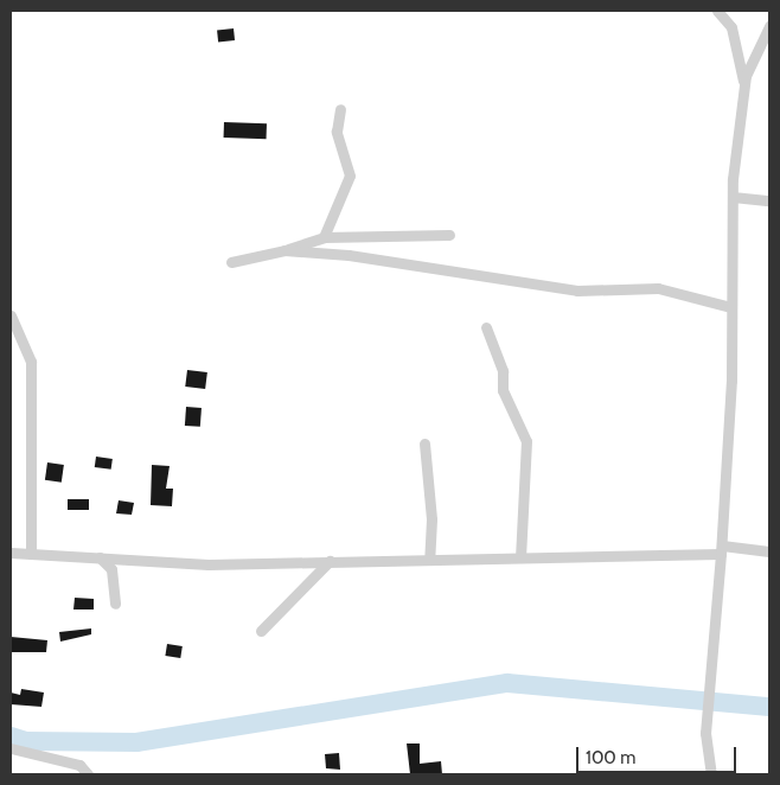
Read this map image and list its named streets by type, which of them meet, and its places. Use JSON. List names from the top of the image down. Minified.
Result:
{"scale_bar":"100 m"}
